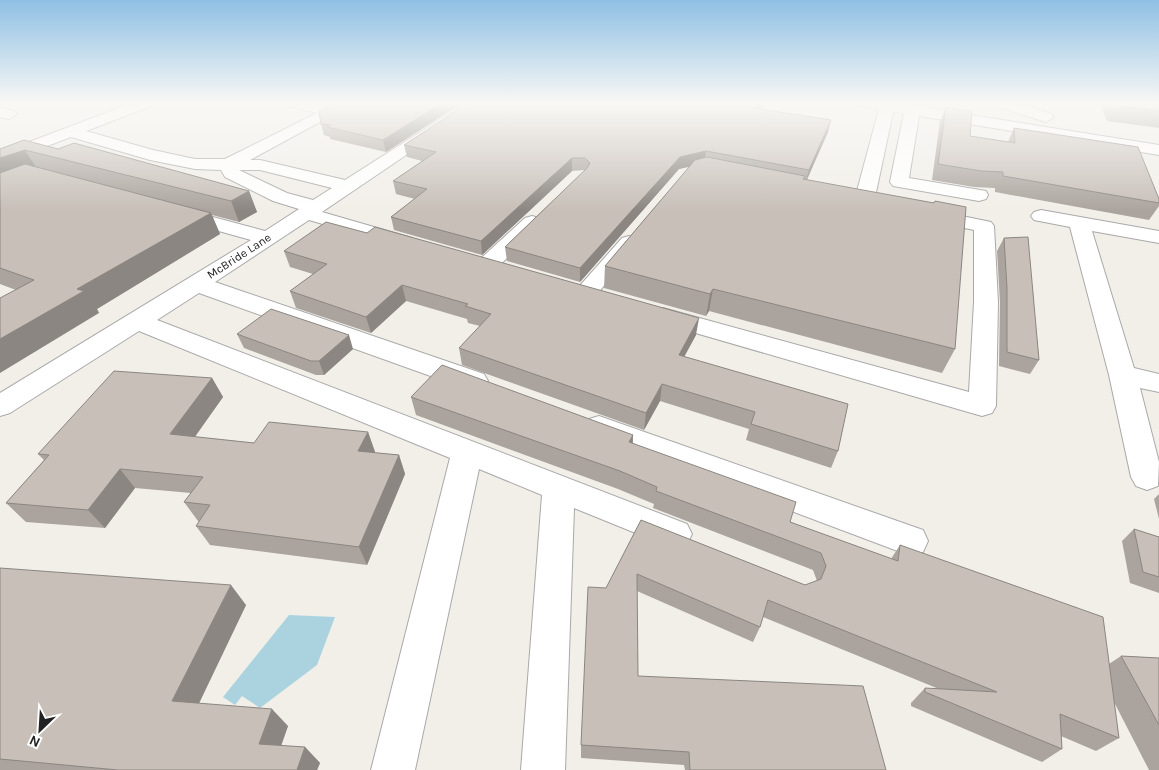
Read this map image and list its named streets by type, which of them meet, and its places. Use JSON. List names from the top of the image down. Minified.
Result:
{"streets":{"street":["McBride Lane"]},"north":"bottom left"}
